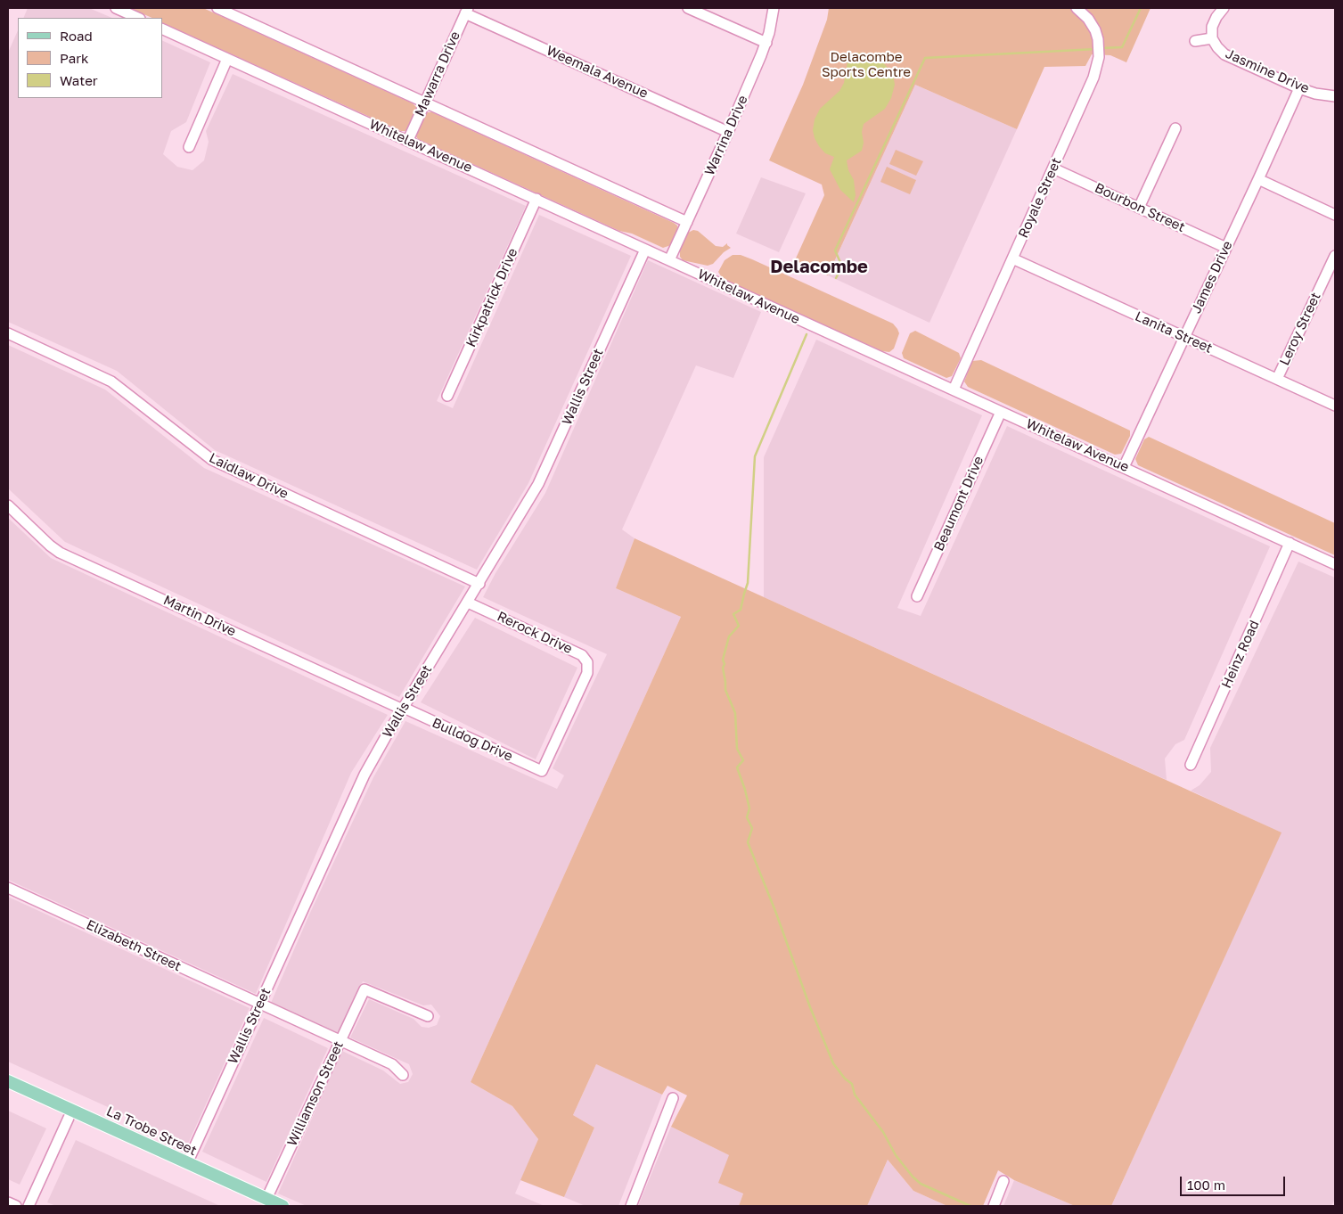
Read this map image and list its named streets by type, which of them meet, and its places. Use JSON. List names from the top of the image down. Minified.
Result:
{"streets":{"main road":["La Trobe Street"],"street":["Jasmine Drive","Weemala Avenue","Mawarra Drive","Warrina Drive","Whitelaw Avenue","Royale Street","Bourbon Street","James Drive","Kirkpatrick Drive","Leroy Street","Lanita Street","Wallis Street","Laidlaw Drive","Beaumont Drive","Martin Drive","Rerock Drive","Heinz Road","Bulldog Drive","Elizabeth Street","Williamson Street"]},"crossings":[["Jasmine Drive","James Drive"],["Weemala Avenue","Mawarra Drive"],["Weemala Avenue","Warrina Drive"],["Mawarra Drive","Whitelaw Avenue"],["Warrina Drive","Whitelaw Avenue"],["Whitelaw Avenue","Royale Street"],["Whitelaw Avenue","James Drive"],["Whitelaw Avenue","Kirkpatrick Drive"],["Whitelaw Avenue","Wallis Street"],["Whitelaw Avenue","Beaumont Drive"],["Whitelaw Avenue","Heinz Road"],["Royale Street","Bourbon Street"],["Royale Street","Lanita Street"],["Bourbon Street","James Drive"],["James Drive","Lanita Street"],["Leroy Street","Lanita Street"],["Wallis Street","Laidlaw Drive"],["Wallis Street","Martin Drive"],["Wallis Street","Rerock Drive"],["Wallis Street","Bulldog Drive"],["Wallis Street","Elizabeth Street"],["Wallis Street","La Trobe Street"],["Martin Drive","Bulldog Drive"],["Rerock Drive","Bulldog Drive"],["Elizabeth Street","Williamson Street"],["Williamson Street","La Trobe Street"]],"districts":["Delacombe"],"parks":["Delacombe Sports Centre"],"legend":["Road","Park","Water"],"scale_bar":"100 m"}
